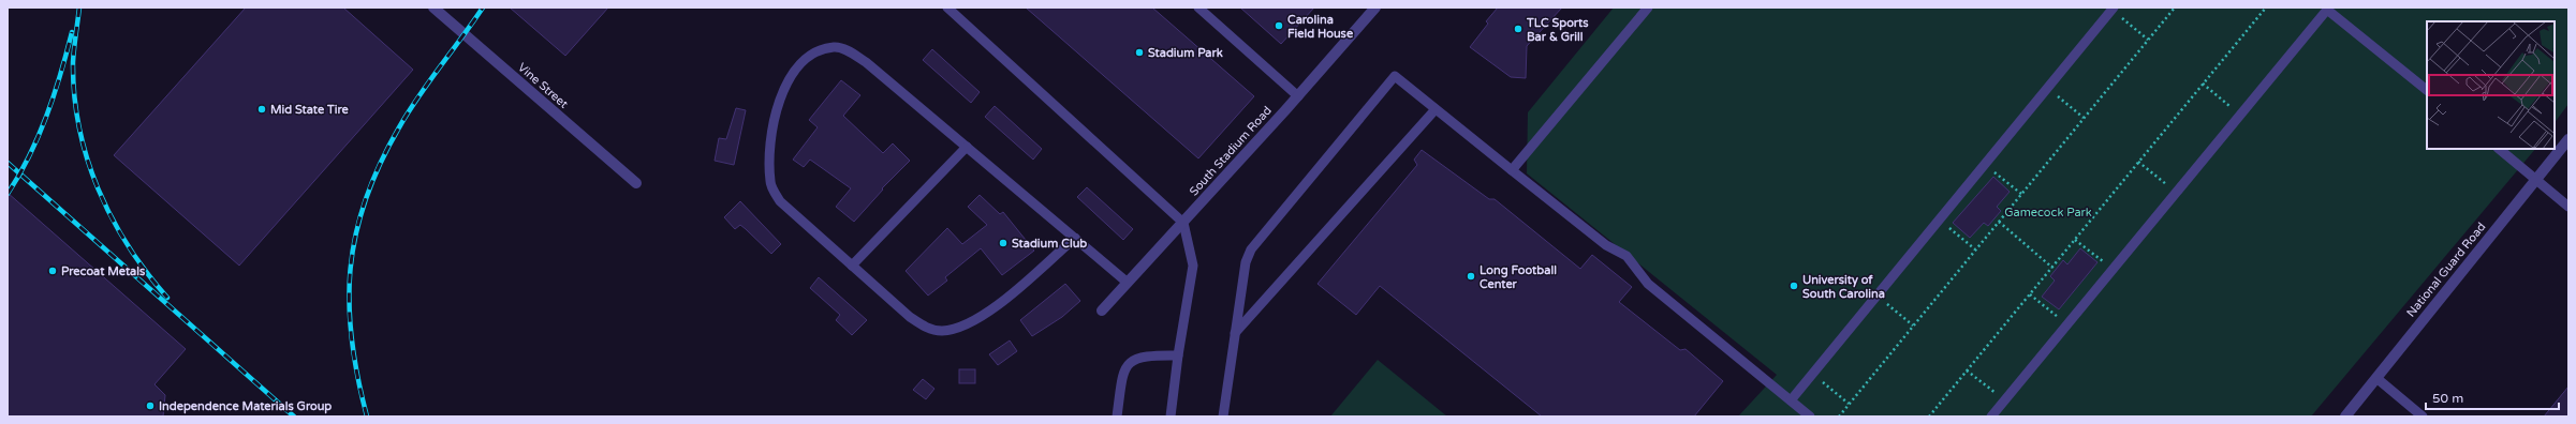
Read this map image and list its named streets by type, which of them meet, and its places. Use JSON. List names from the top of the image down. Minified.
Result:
{"streets":{"street":["Vine Street","South Stadium Road","National Guard Road"]},"parks":["Gamecock Park"],"places":["Carolina Field House","TLC Sports Bar & Grill","Stadium Park","Mid State Tire","Stadium Club","Precoat Metals","Long Football Center","University of South Carolina","Independence Materials Group"],"scale_bar":"50 m"}
